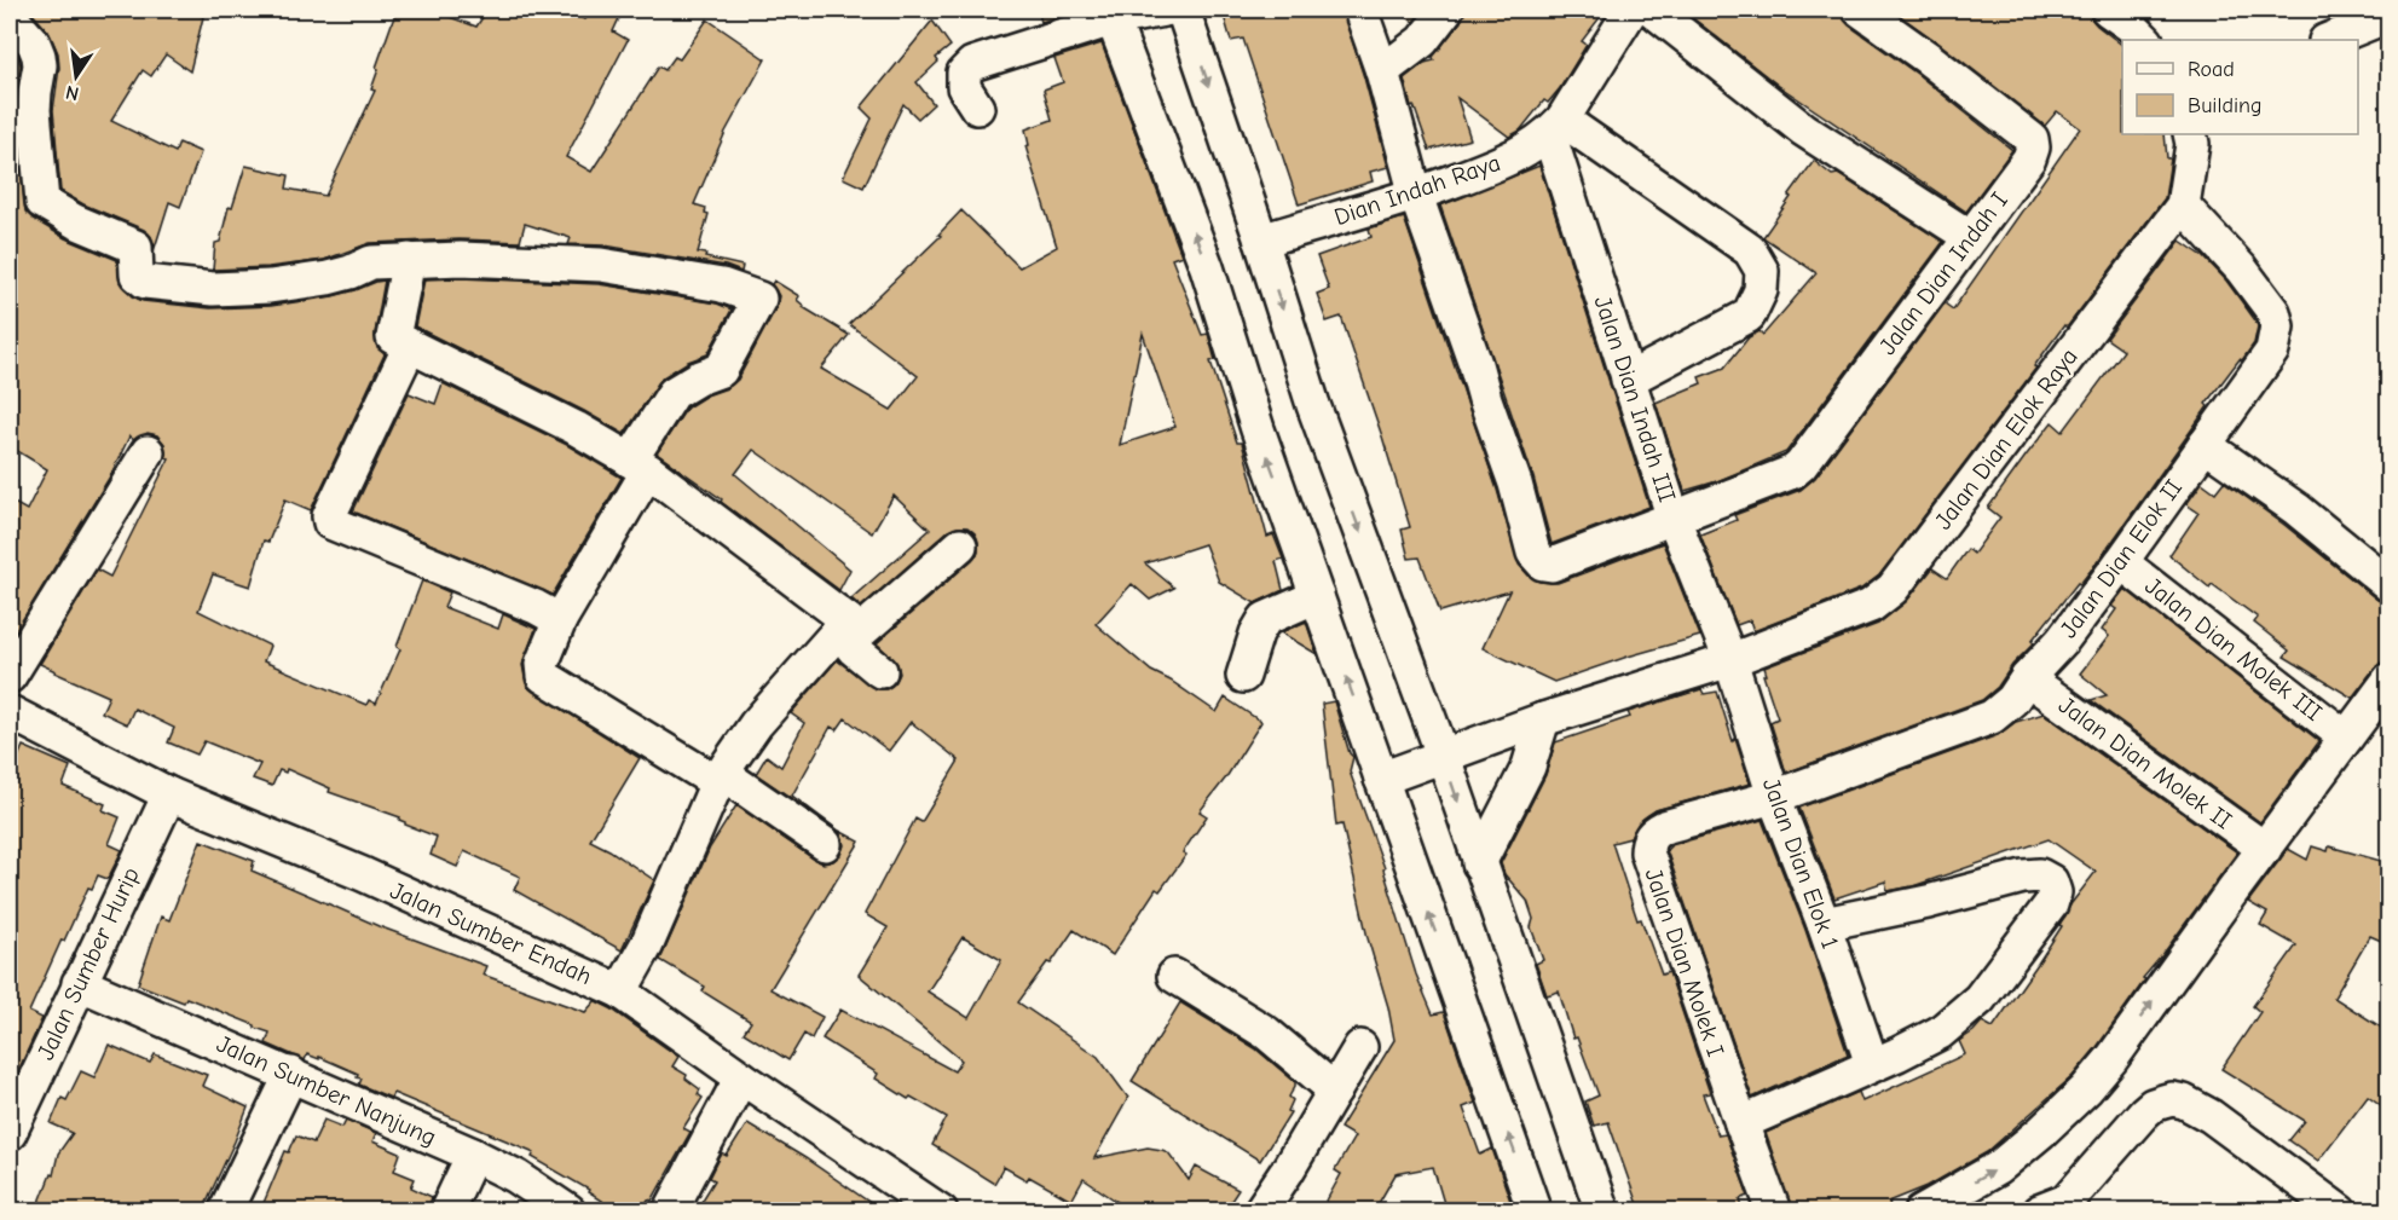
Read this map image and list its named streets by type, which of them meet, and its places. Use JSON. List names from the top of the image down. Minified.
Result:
{"streets":{"street":["Dian Indah Raya","Jalan Dian Indah I","Jalan Dian Indah III","Jalan Dian Elok Raya","Jalan Dian Elok II","Jalan Dian Molek III","Jalan Dian Molek II","Jalan Dian Elok 1","Jalan Sumber Endah","Jalan Dian Molek I","Jalan Sumber Hurip","Jalan Sumber Nanjung"]},"crossings":[["Dian Indah Raya","Jalan Dian Indah I"],["Dian Indah Raya","Jalan Dian Indah III"],["Jalan Dian Indah I","Jalan Dian Indah III"],["Jalan Dian Indah III","Jalan Dian Elok Raya"],["Jalan Dian Indah III","Jalan Dian Elok 1"],["Jalan Dian Elok Raya","Jalan Dian Elok II"],["Jalan Dian Elok Raya","Jalan Dian Elok 1"],["Jalan Dian Elok II","Jalan Dian Molek III"],["Jalan Dian Elok II","Jalan Dian Molek II"],["Jalan Dian Elok II","Jalan Dian Elok 1"],["Jalan Dian Elok II","Jalan Dian Molek I"],["Jalan Dian Elok 1","Jalan Dian Molek I"],["Jalan Sumber Endah","Jalan Sumber Hurip"],["Jalan Sumber Hurip","Jalan Sumber Nanjung"]],"legend":["Road","Building"],"north":"bottom"}
